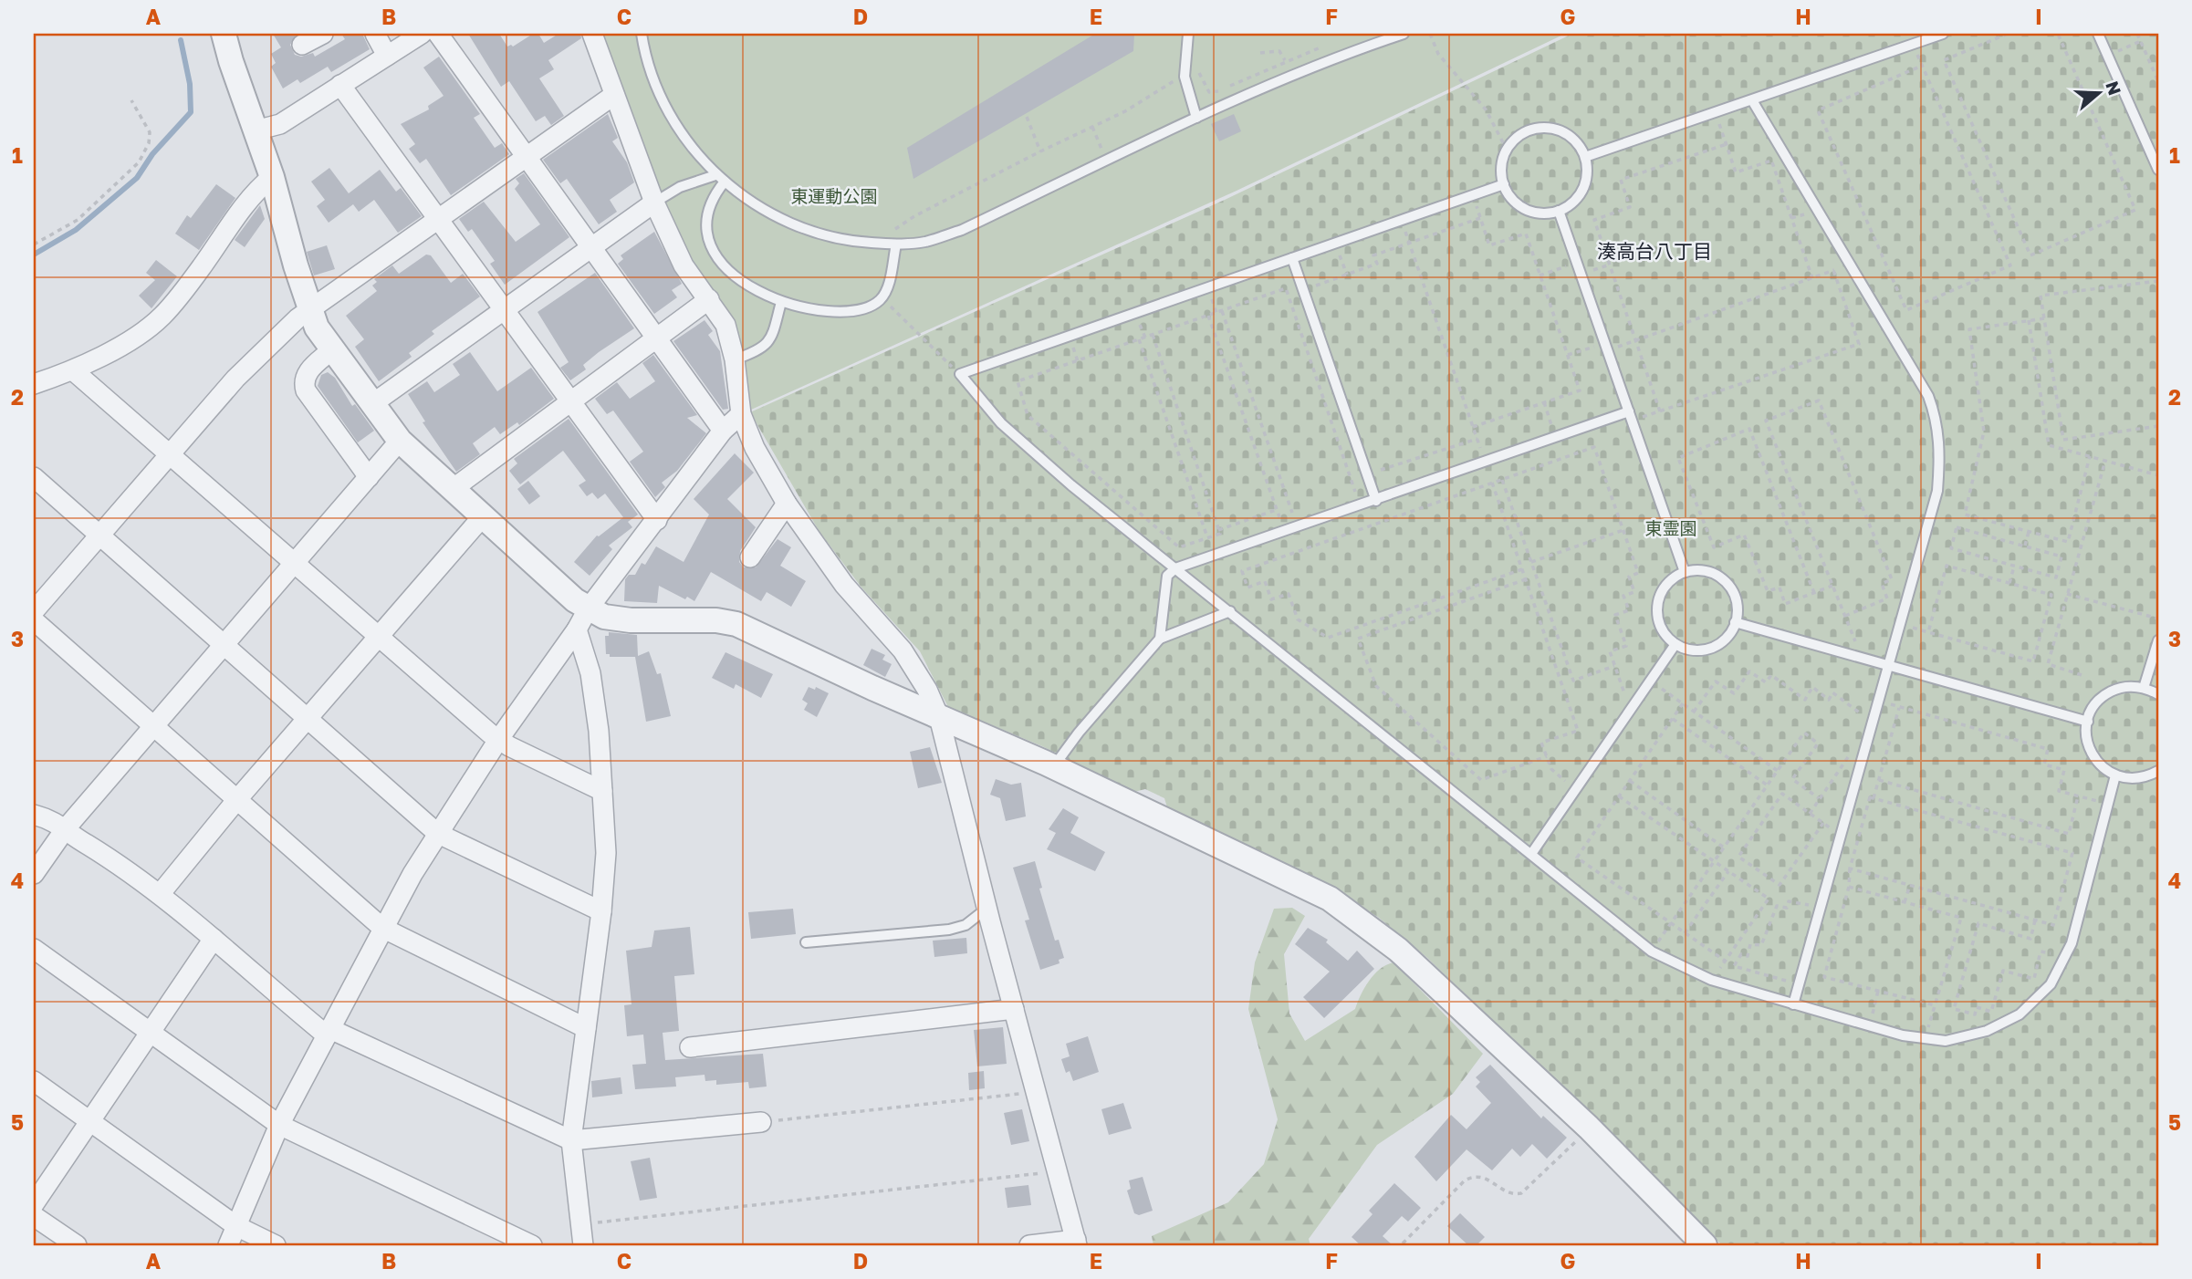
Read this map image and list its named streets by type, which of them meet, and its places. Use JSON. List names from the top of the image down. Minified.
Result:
{"districts":["湊高台八丁目"],"parks":["東運動公園","東霊園"],"north":"right","grid":{"columns":["A","B","C","D","E","F","G","H","I"],"rows":["1","2","3","4","5"]}}
